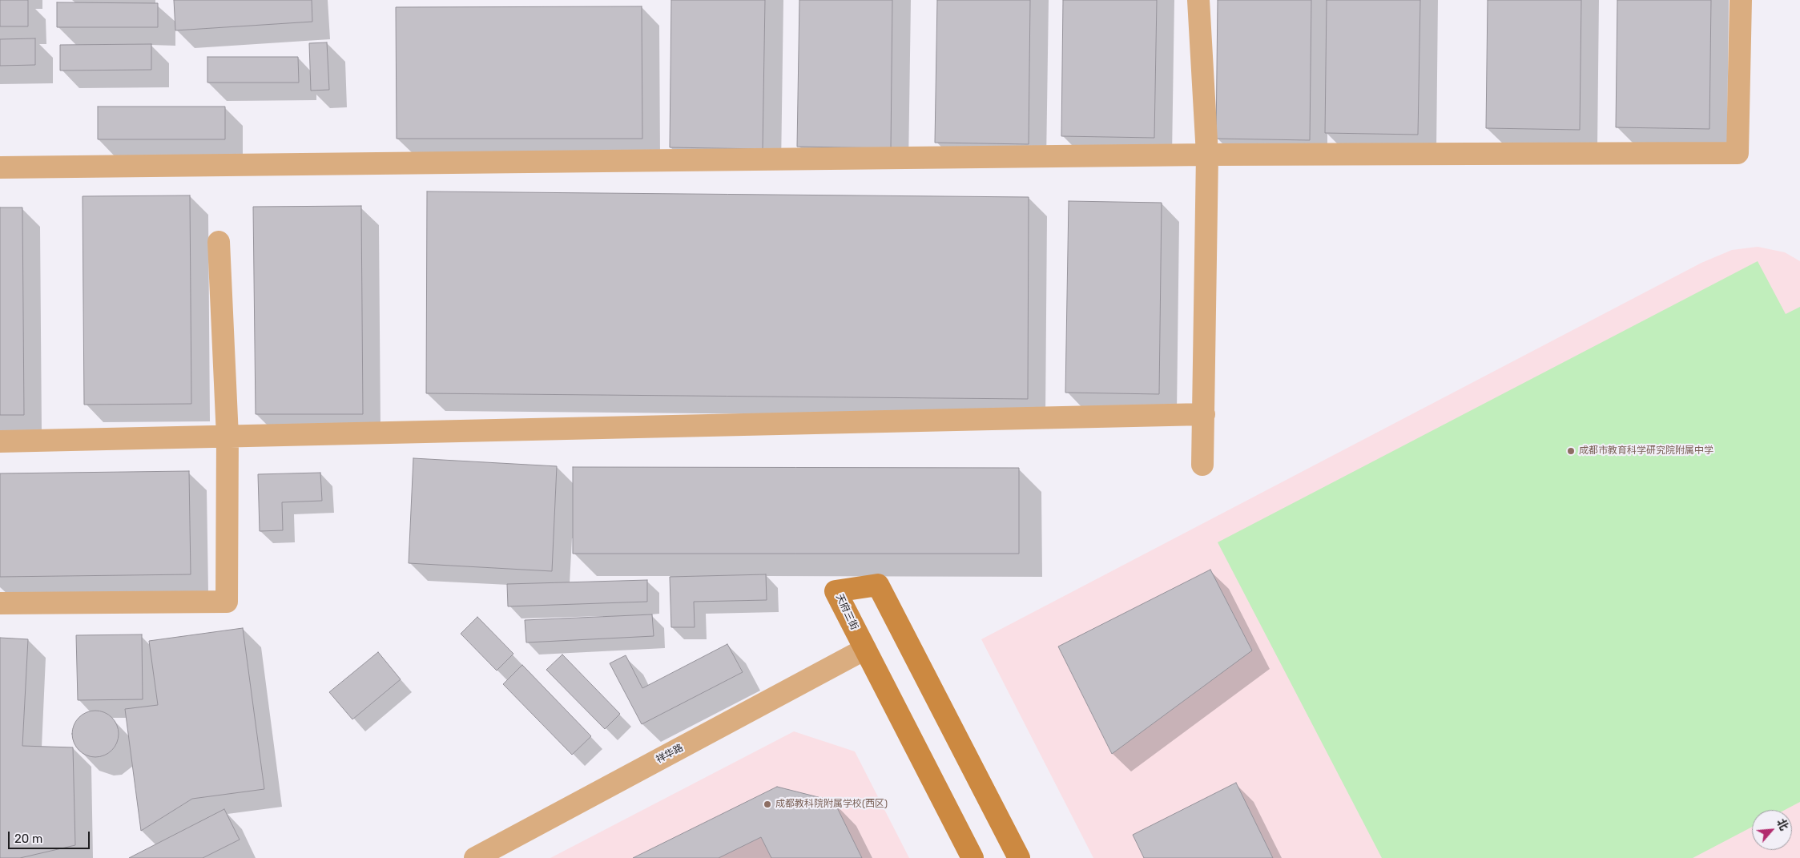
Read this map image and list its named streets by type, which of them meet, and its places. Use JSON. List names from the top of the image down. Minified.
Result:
{"streets":{"street":["天府三街","祥华路"]},"crossings":[["天府三街","祥华路"]],"places":["成都市教育科学研究院附属中学","成都教科院附属学校(西区)"],"scale_bar":"20 m","north":"top right"}
